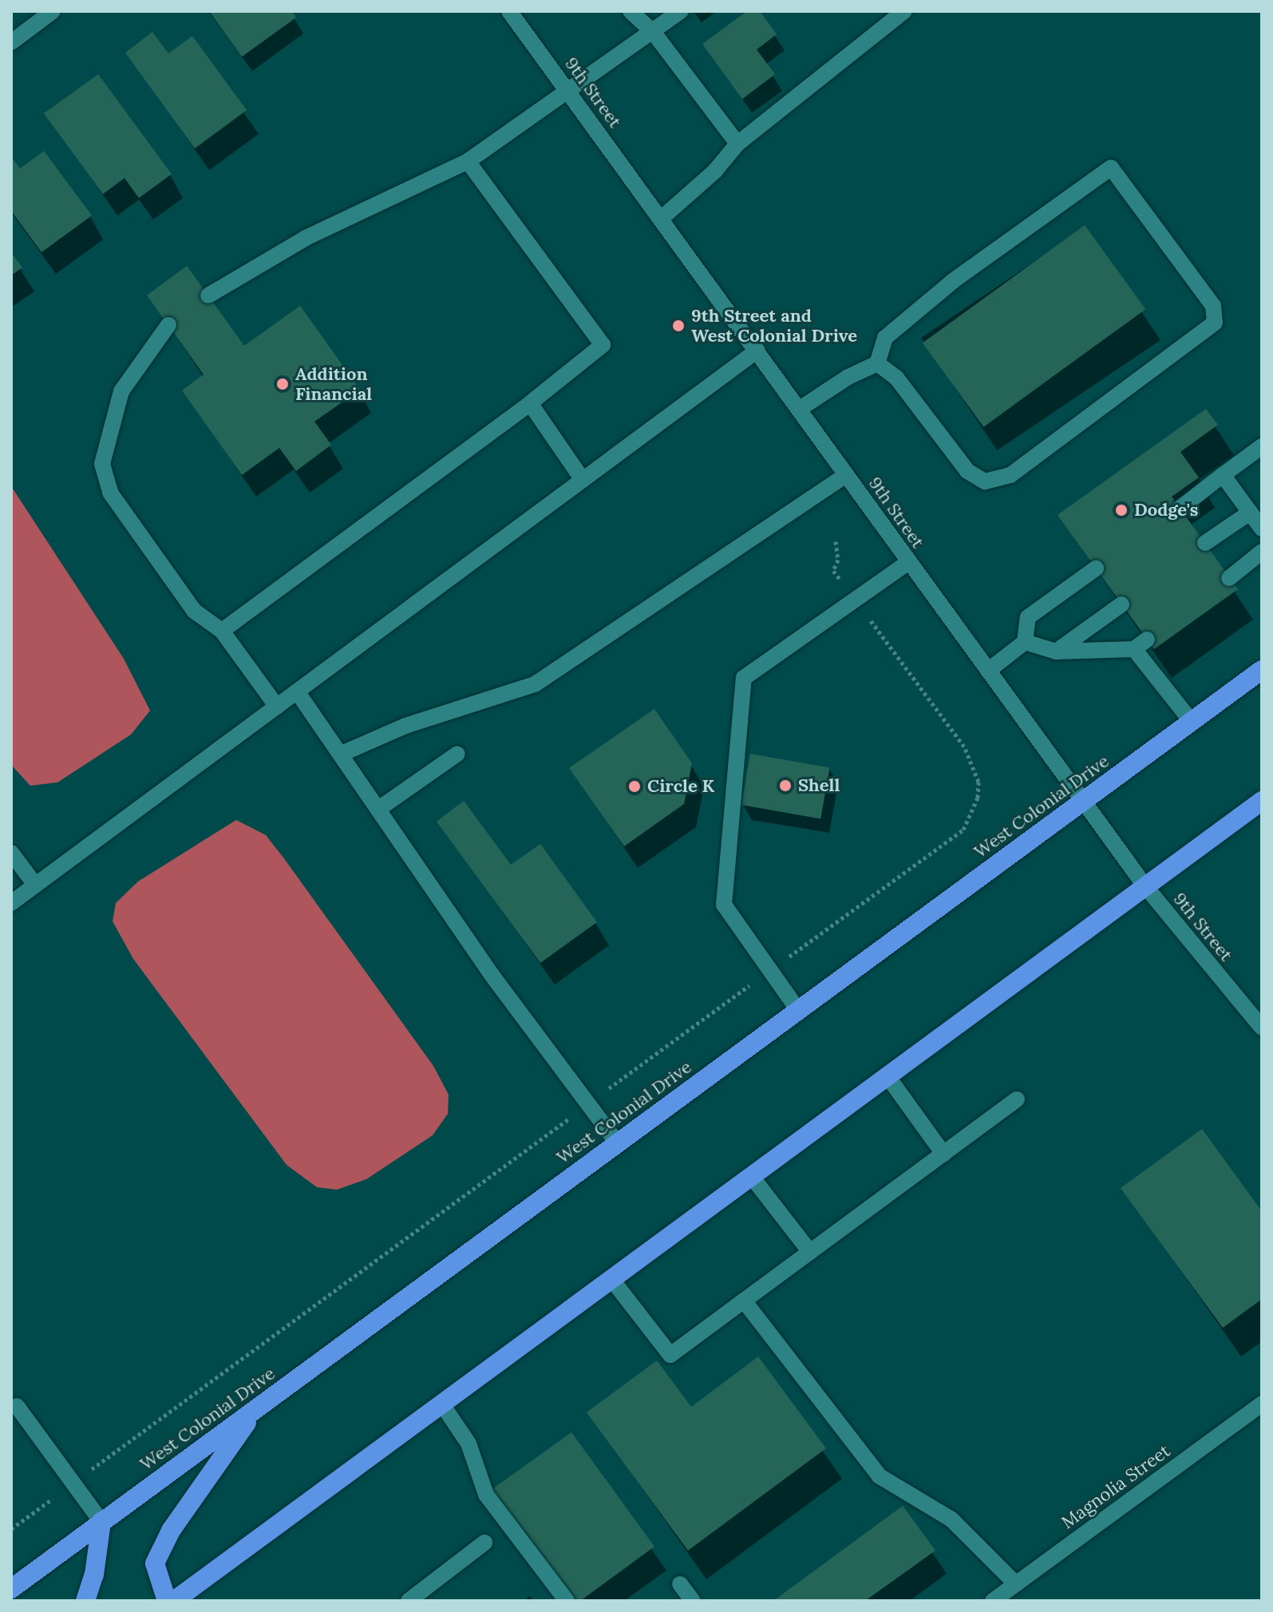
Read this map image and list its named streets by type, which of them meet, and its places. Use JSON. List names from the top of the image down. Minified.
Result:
{"streets":{"highway":["West Colonial Drive"],"street":["9th Street","Magnolia Street"]},"crossings":[["9th Street","West Colonial Drive"]],"places":["9th Street and West Colonial Drive","Addition Financial","Dodge's","Shell","Circle K"]}
